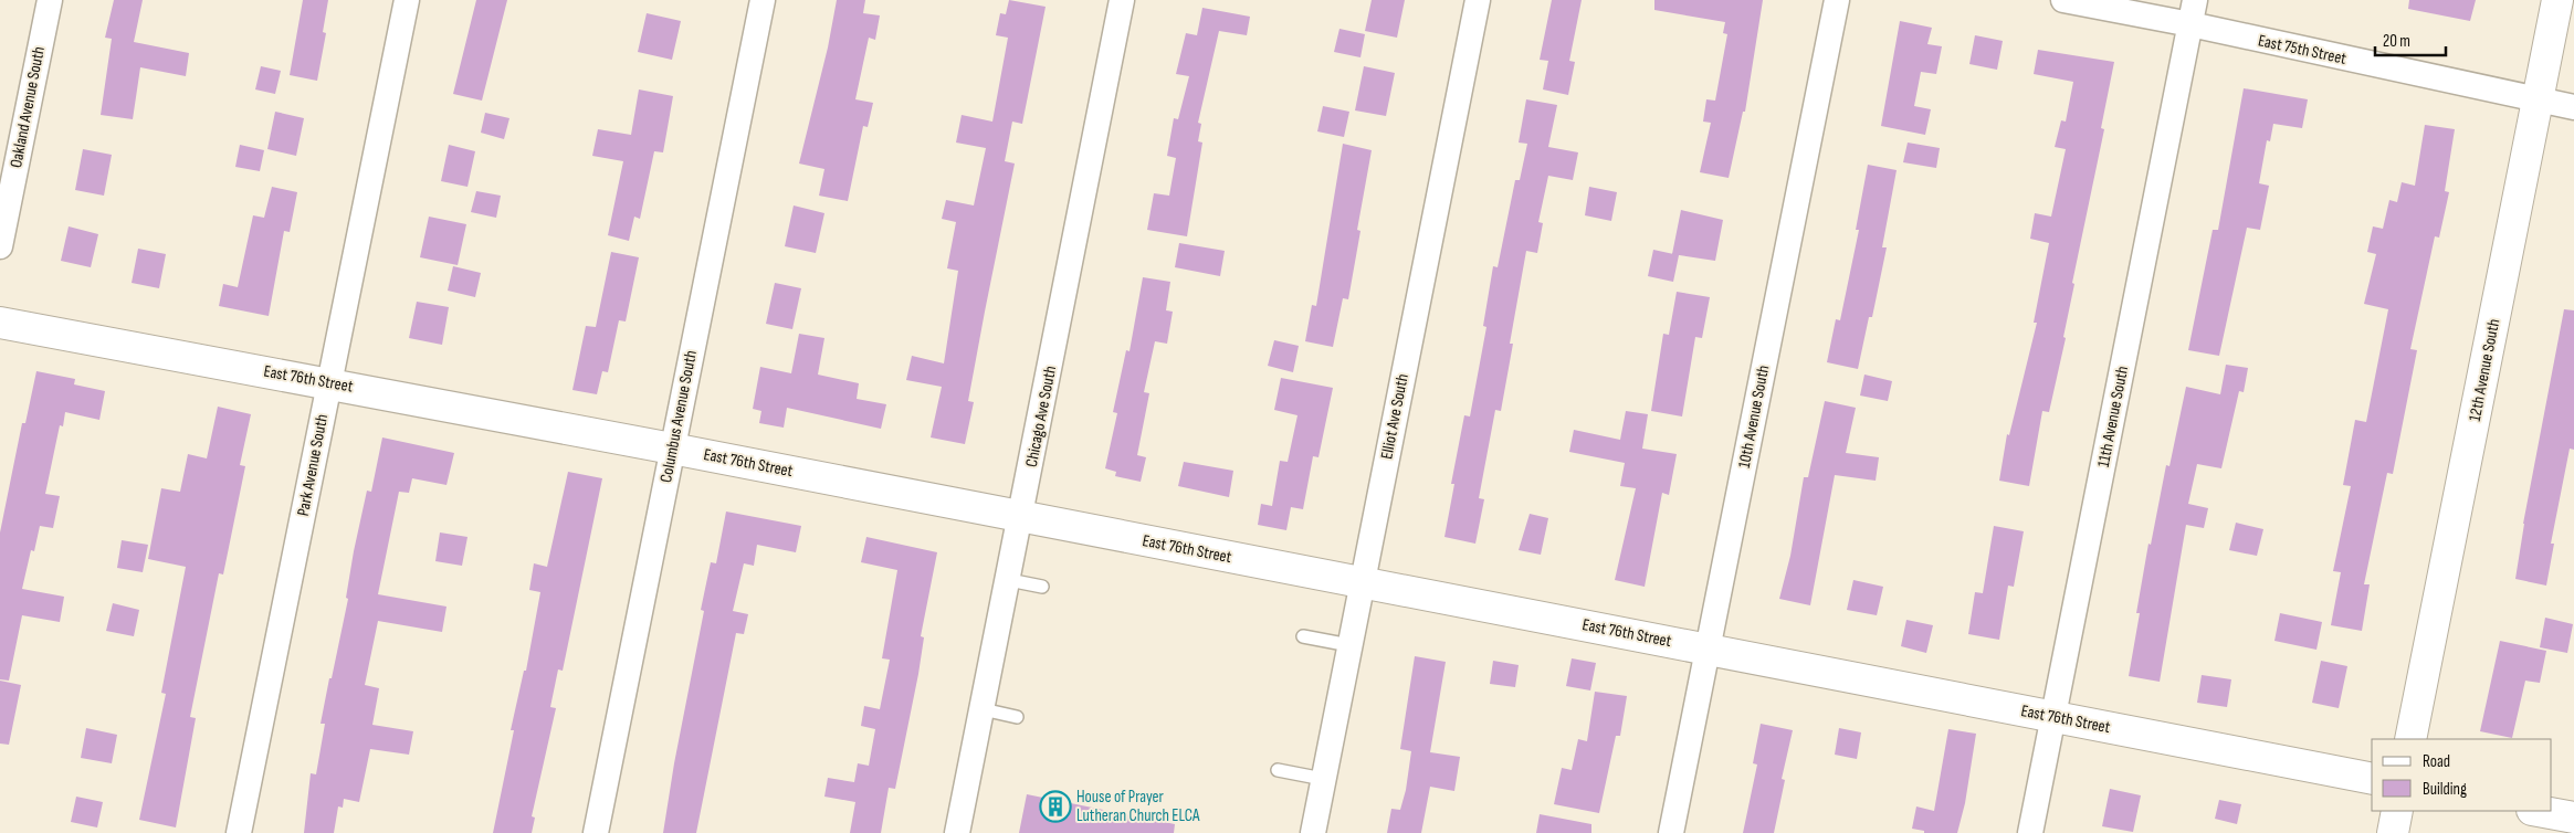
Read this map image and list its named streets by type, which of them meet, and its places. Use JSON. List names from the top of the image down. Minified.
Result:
{"streets":{"street":["East 75th Street","Oakland Avenue South","12th Avenue South","East 76th Street","Columbus Avenue South","Chicago Ave South","Elliot Ave South","10th Avenue South","11th Avenue South","Park Avenue South"]},"crossings":[["East 75th Street","12th Avenue South"],["East 75th Street","11th Avenue South"],["East 76th Street","Columbus Avenue South"],["East 76th Street","Chicago Ave South"],["East 76th Street","Elliot Ave South"],["East 76th Street","10th Avenue South"],["East 76th Street","11th Avenue South"],["East 76th Street","Park Avenue South"]],"places":{"building":["House of Prayer Lutheran Church ELCA"]},"legend":["Road","Building"],"scale_bar":"20 m"}
